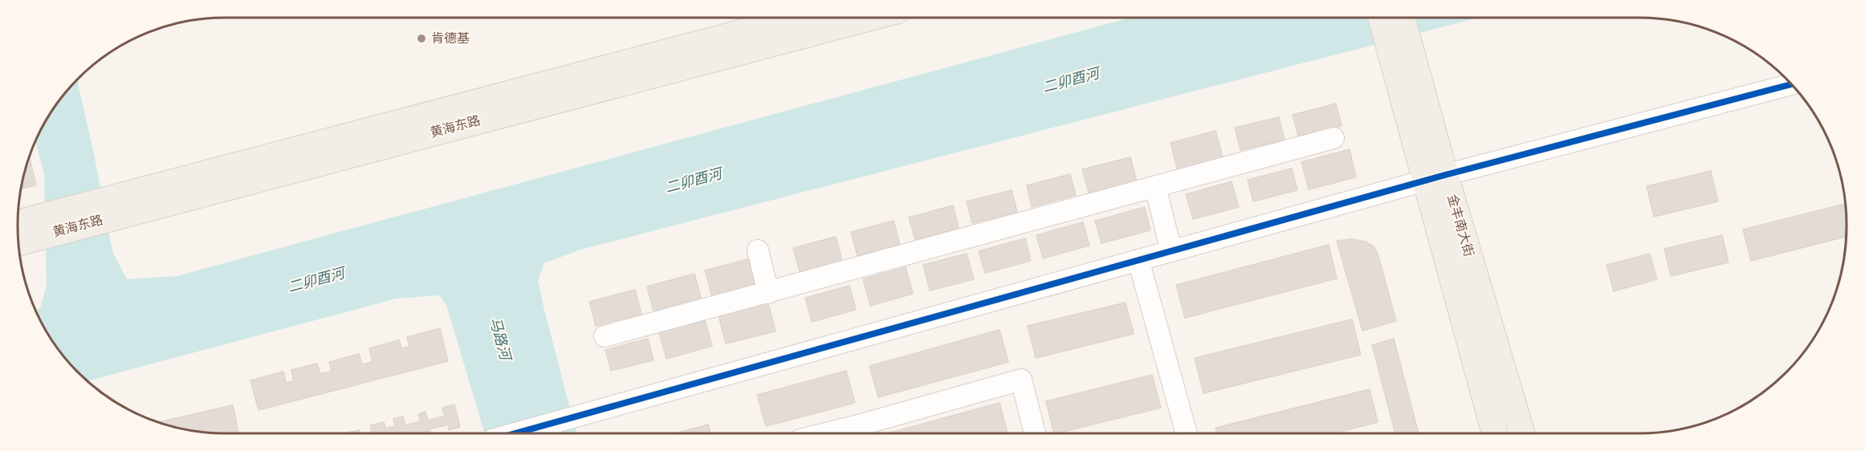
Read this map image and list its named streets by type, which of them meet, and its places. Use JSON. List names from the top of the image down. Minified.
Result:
{"streets":{"main road":["黄海东路","金丰南大街"]},"water":["二卯酉河","马路河"],"places":["肯德基"]}
